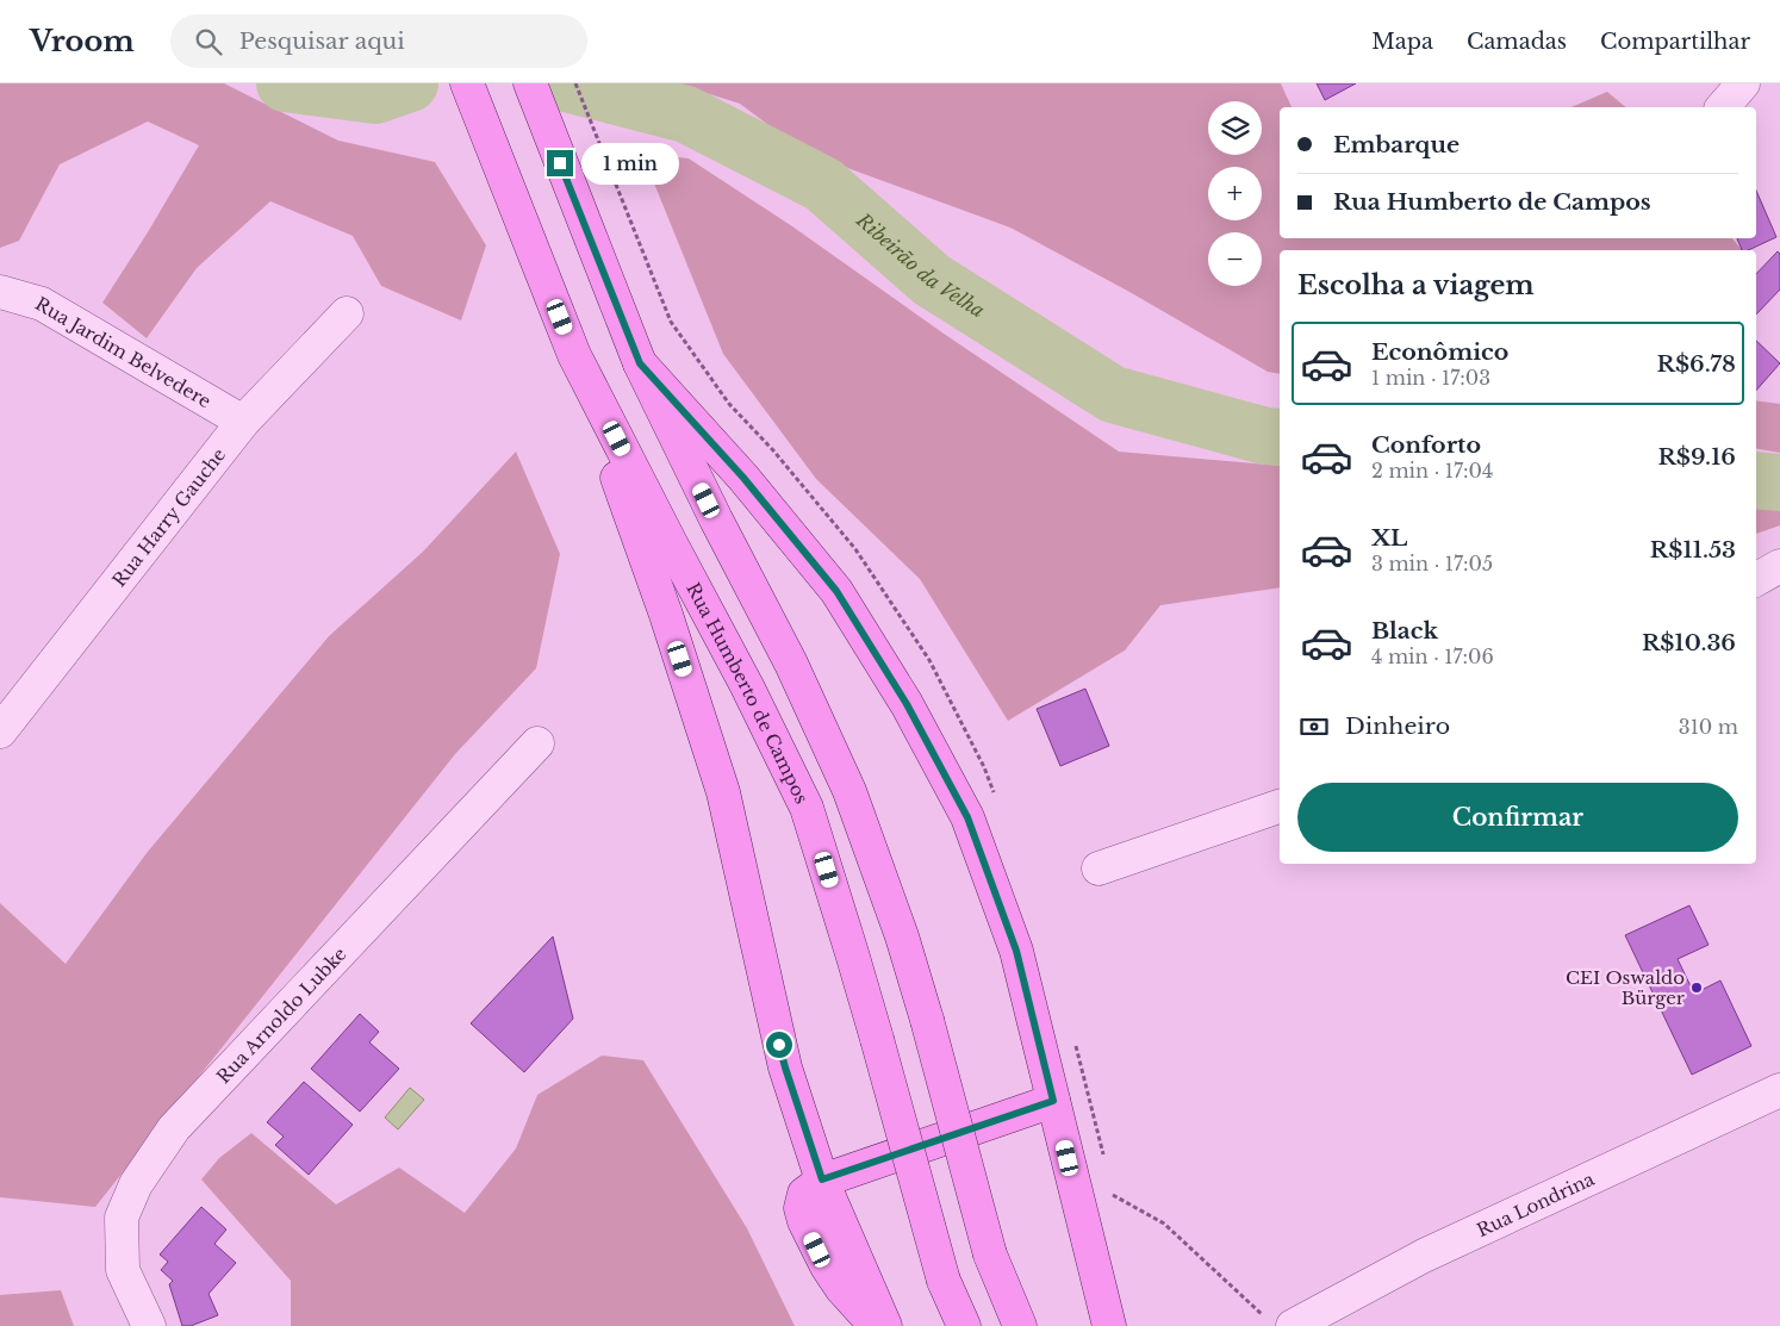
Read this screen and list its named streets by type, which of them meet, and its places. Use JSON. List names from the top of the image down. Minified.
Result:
{"streets":{"main road":["Rua Humberto de Campos"],"street":["Rua Jardim Belvedere","Rua Harry Gauche","Rua Arnoldo Lubke","Rua Londrina"]},"crossings":[["Rua Jardim Belvedere","Rua Harry Gauche"]],"water":["Ribeirão da Velha"],"places":["CEI Oswaldo Bürger"],"page":{"header":"Vroom","search":"Pesquisar aqui","nav":["Mapa","Camadas","Compartilhar"],"map_buttons":["+","−"],"banner":["Embarque","Rua Humberto de Campos"],"bubble":"1 min","heading":"Escolha a viagem","list":[{"name":"Econômico","note":"1 min · 17:03","value":"R$6.78"},{"name":"Conforto","note":"2 min · 17:04","value":"R$9.16"},{"name":"XL","note":"3 min · 17:05","value":"R$11.53"},{"name":"Black","note":"4 min · 17:06","value":"R$10.36"}],"pay":["Dinheiro","310 m"],"buttons":"Confirmar"}}
